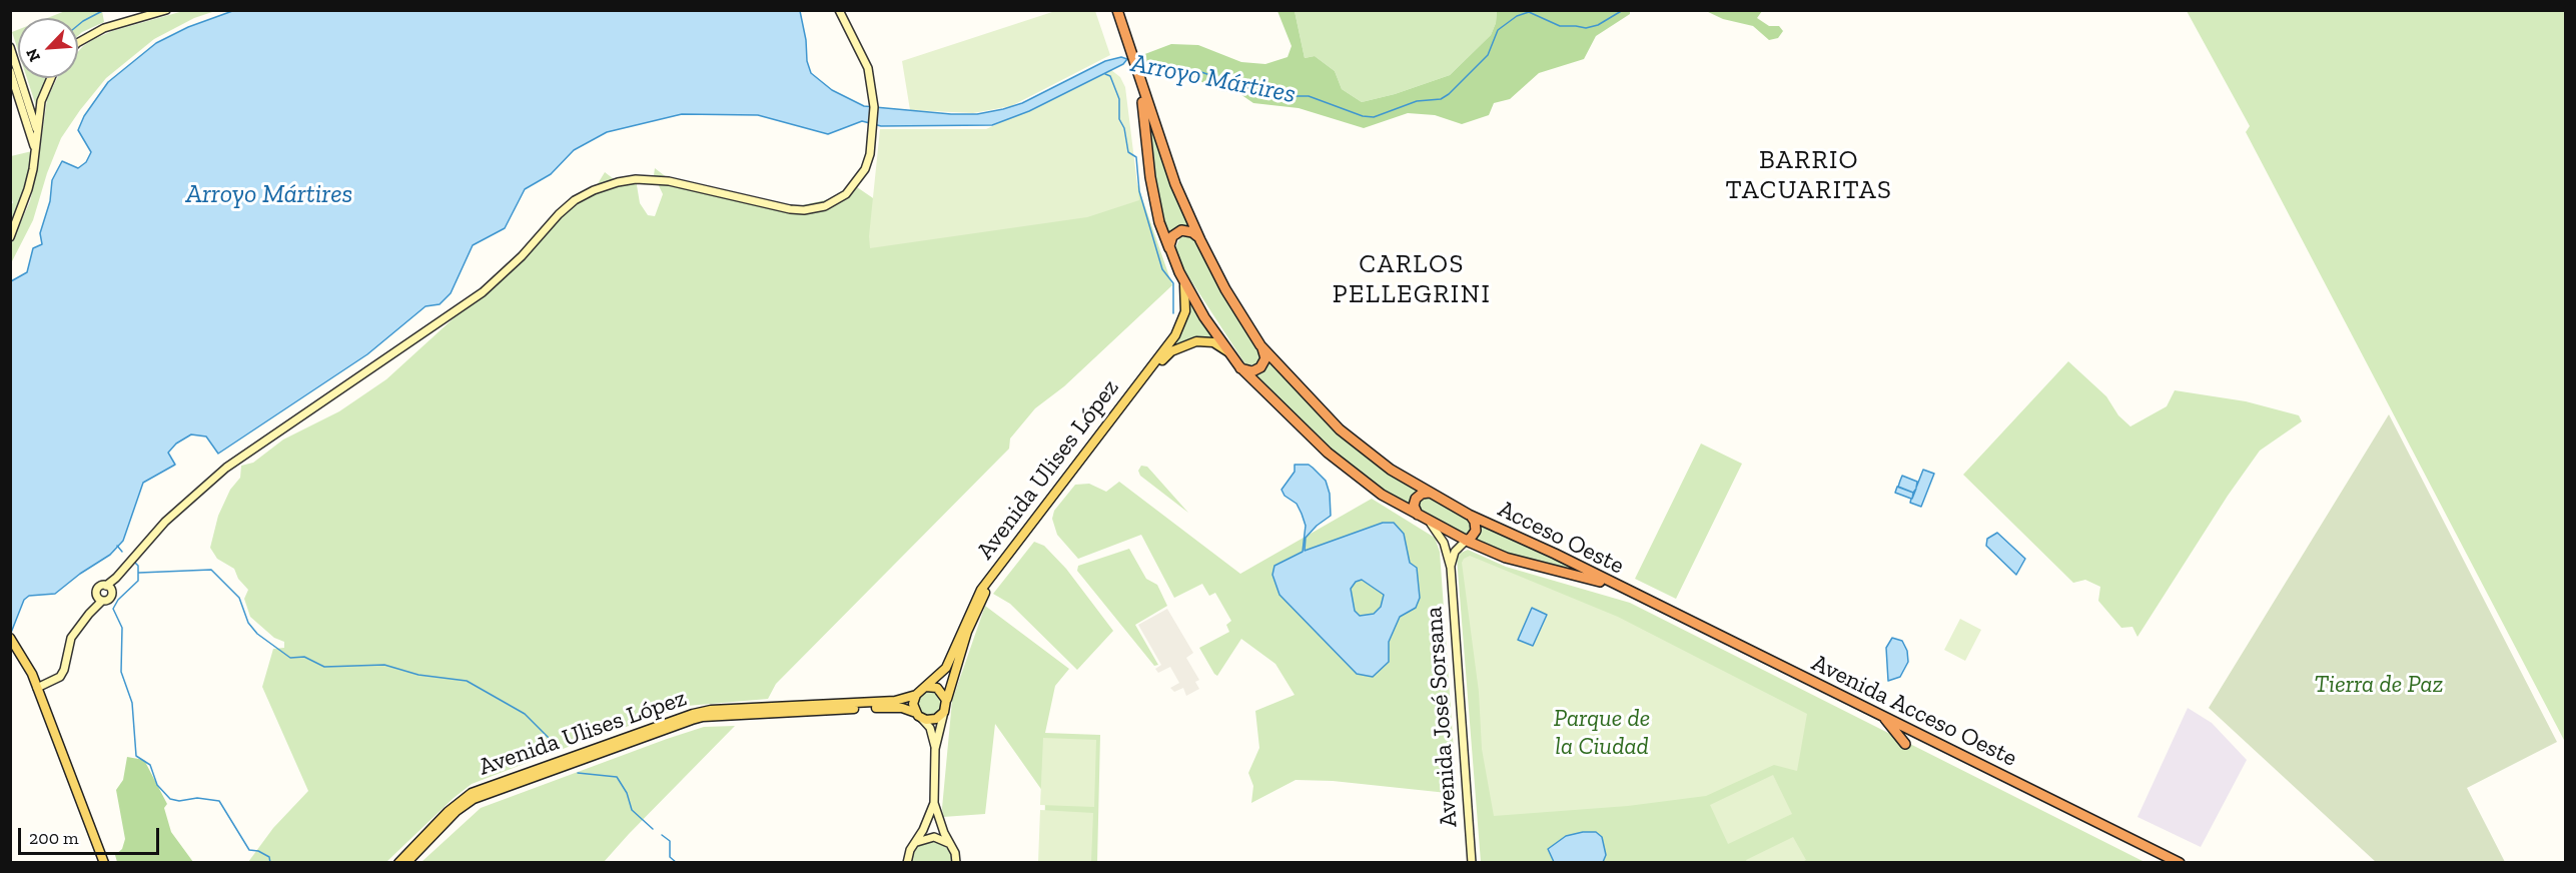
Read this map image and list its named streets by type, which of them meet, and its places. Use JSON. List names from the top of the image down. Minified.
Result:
{"streets":{"highway":["Acceso Oeste","Avenida Acceso Oeste"],"main road":["Avenida Ulises López","Avenida José Sorsana"]},"crossings":[["Avenida Ulises López","Acceso Oeste"],["Acceso Oeste","Avenida Acceso Oeste"],["Acceso Oeste","Avenida José Sorsana"]],"districts":["BARRIO TACUARITAS","CARLOS PELLEGRINI"],"water":["Arroyo Mártires"],"parks":["Tierra de Paz","Parque de la Ciudad"],"scale_bar":"200 m","north":"bottom left"}
